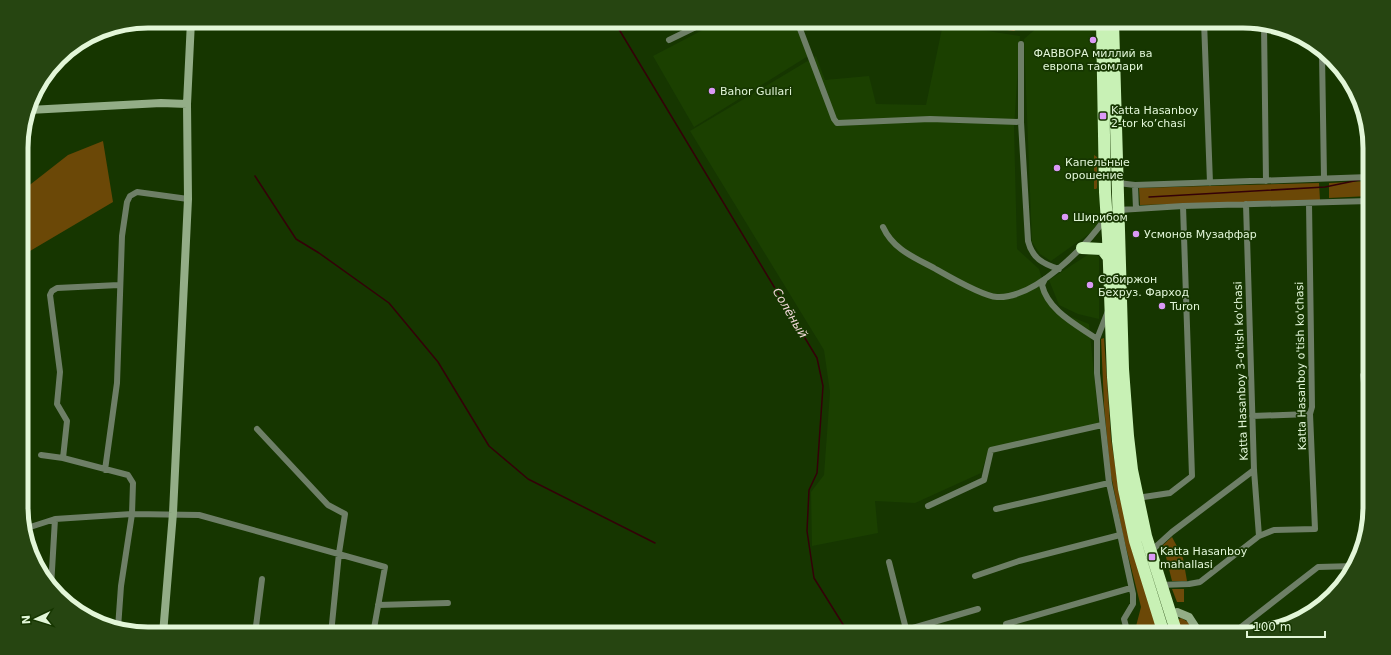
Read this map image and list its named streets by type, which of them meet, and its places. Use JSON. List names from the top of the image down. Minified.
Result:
{"streets":{"street":["Katta Hasanboy o'tish ko'chasi","Katta Hasanboy 3-o'tish ko'chasi"]},"crossings":[["Katta Hasanboy o'tish ko'chasi","Katta Hasanboy 3-o'tish ko'chasi"]],"water":["Солёный"],"places":{"other":["ФАВВОРА миллий ва европа таомлари","Bahor Gullari","Капельные орошение","Ширибом","Усмонов Музаффар","Собиржон Бехруз. Фарход","Turon"],"transit":["Katta Hasanboy 2-tor ko’chasi","Katta Hasanboy mahallasi"]},"scale_bar":"100 m","north":"left"}
